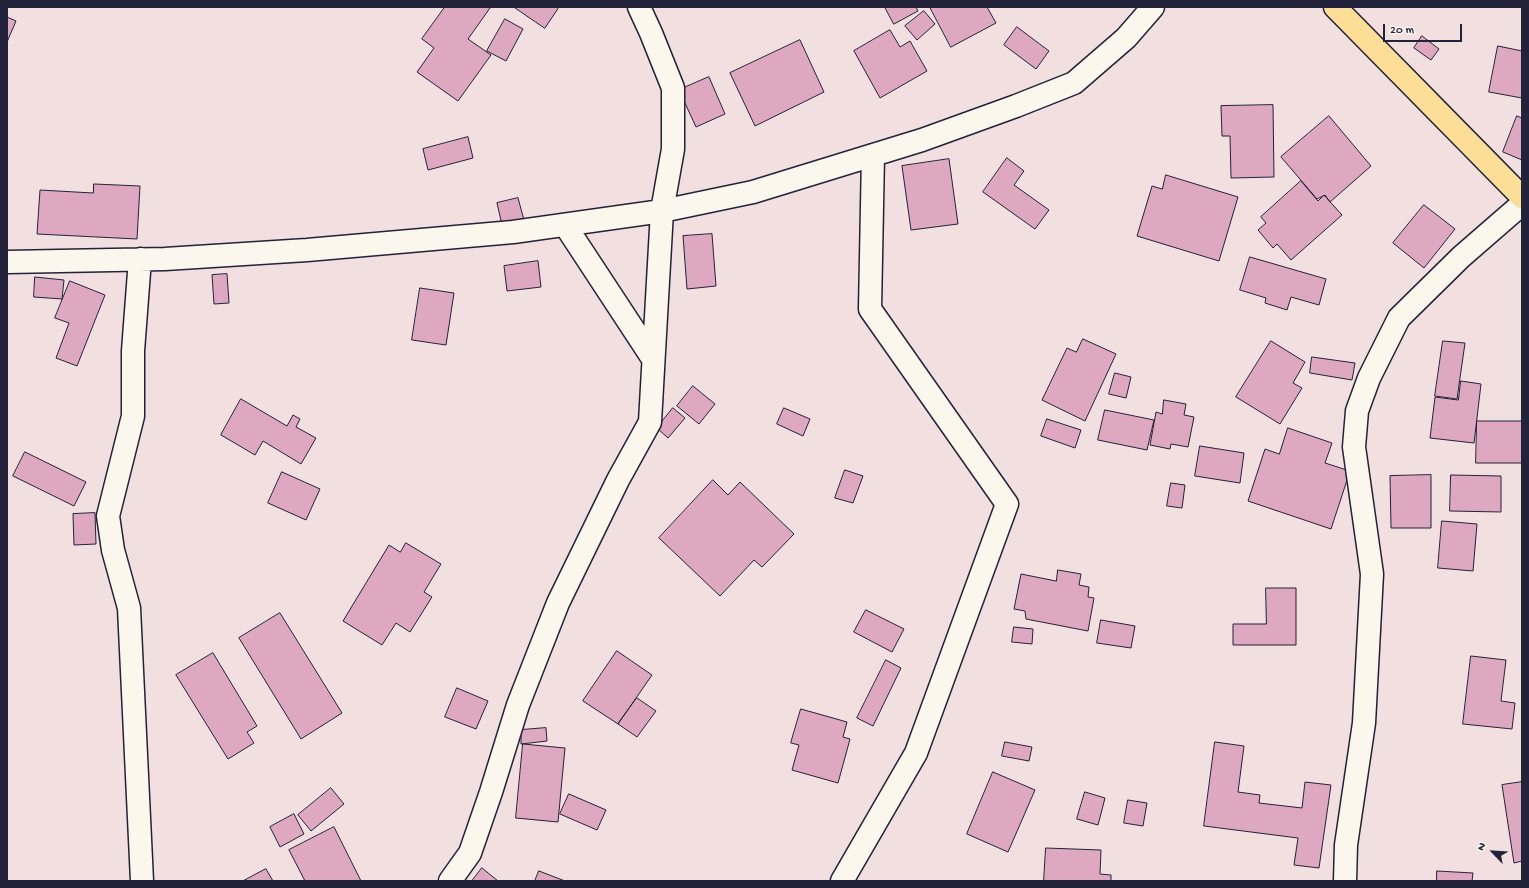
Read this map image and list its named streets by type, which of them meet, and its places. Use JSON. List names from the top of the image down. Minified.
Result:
{"scale_bar":"20 m","north":"top left"}
